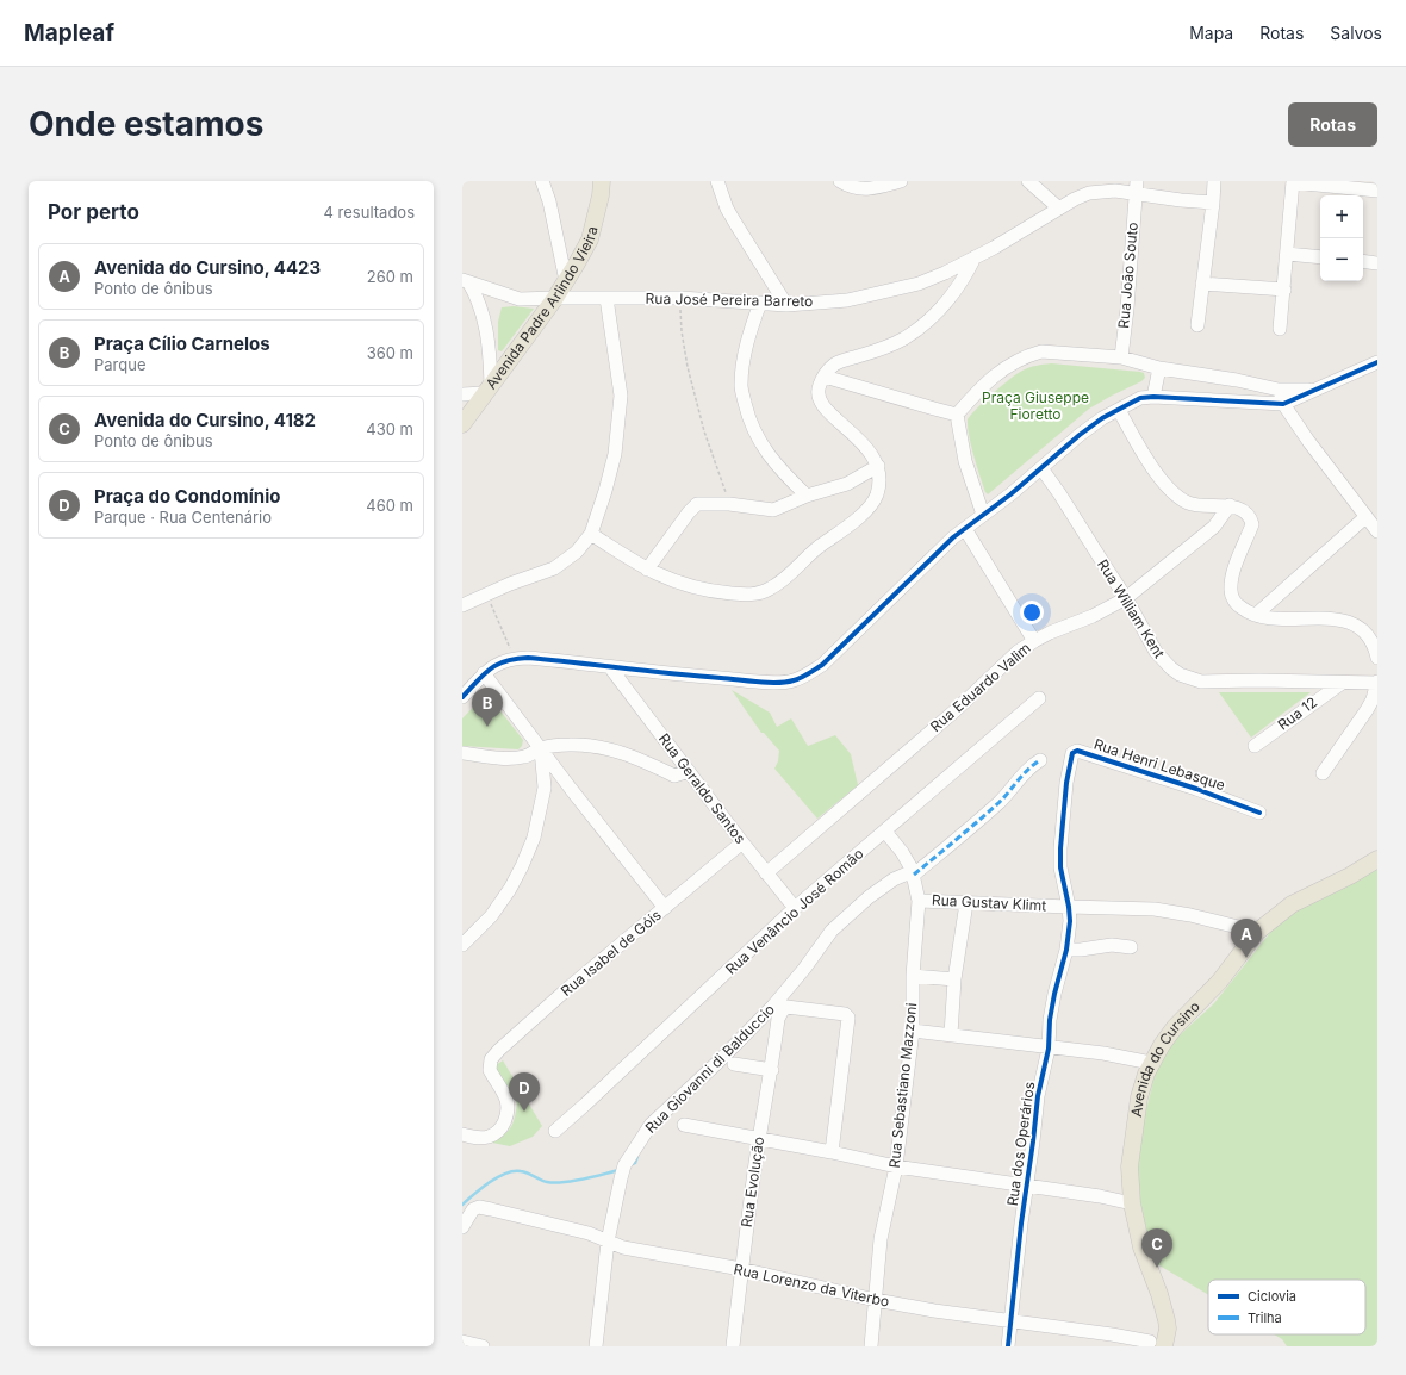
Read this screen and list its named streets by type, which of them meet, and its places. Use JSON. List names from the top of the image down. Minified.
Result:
{"streets":{"main road":["Avenida Padre Arlindo Vieira","Avenida do Cursino"],"street":["Rua João Souto","Rua José Pereira Barreto","Rua William Kent","Rua Eduardo Valim","Rua 12","Rua Henri Lebasque","Rua Geraldo Santos","Rua Gustav Klimt","Rua Venâncio José Romão","Rua Isabel de Góis","Rua Giovanni di Balduccio","Rua Sebastiano Mazzoni","Rua dos Operários","Rua Evolução","Rua Lorenzo da Viterbo"]},"crossings":[["Rua João Souto","Rua José Pereira Barreto"],["Rua José Pereira Barreto","Avenida Padre Arlindo Vieira"],["Rua William Kent","Rua Eduardo Valim"],["Rua William Kent","Rua 12"],["Rua Eduardo Valim","Rua Geraldo Santos"],["Rua Henri Lebasque","Rua dos Operários"],["Rua Geraldo Santos","Rua Venâncio José Romão"],["Rua Geraldo Santos","Rua Isabel de Góis"],["Rua Gustav Klimt","Avenida do Cursino"],["Rua Gustav Klimt","Rua Sebastiano Mazzoni"],["Rua Gustav Klimt","Rua dos Operários"],["Rua Venâncio José Romão","Rua Sebastiano Mazzoni"],["Avenida do Cursino","Rua Lorenzo da Viterbo"],["Rua Giovanni di Balduccio","Rua Sebastiano Mazzoni"],["Rua Giovanni di Balduccio","Rua Evolução"],["Rua Giovanni di Balduccio","Rua Lorenzo da Viterbo"],["Rua Sebastiano Mazzoni","Rua Lorenzo da Viterbo"],["Rua dos Operários","Rua Lorenzo da Viterbo"],["Rua Evolução","Rua Lorenzo da Viterbo"]],"parks":["Praça Giuseppe Fioretto"],"legend":["Ciclovia","Trilha"],"page":{"header":"Mapleaf","nav":["Mapa","Rotas","Salvos"],"buttons":"Rotas","title":"Onde estamos","heading":["Por perto","4 resultados"],"map_buttons":["+","−"],"list":[{"mark":"A","name":"Avenida do Cursino, 4423","note":"Ponto de ônibus","value":"260 m"},{"mark":"B","name":"Praça Cílio Carnelos","note":"Parque","value":"360 m"},{"mark":"C","name":"Avenida do Cursino, 4182","note":"Ponto de ônibus","value":"430 m"},{"mark":"D","name":"Praça do Condomínio","note":"Parque · Rua Centenário","value":"460 m"}],"pins":["B","A","D","C"]}}
